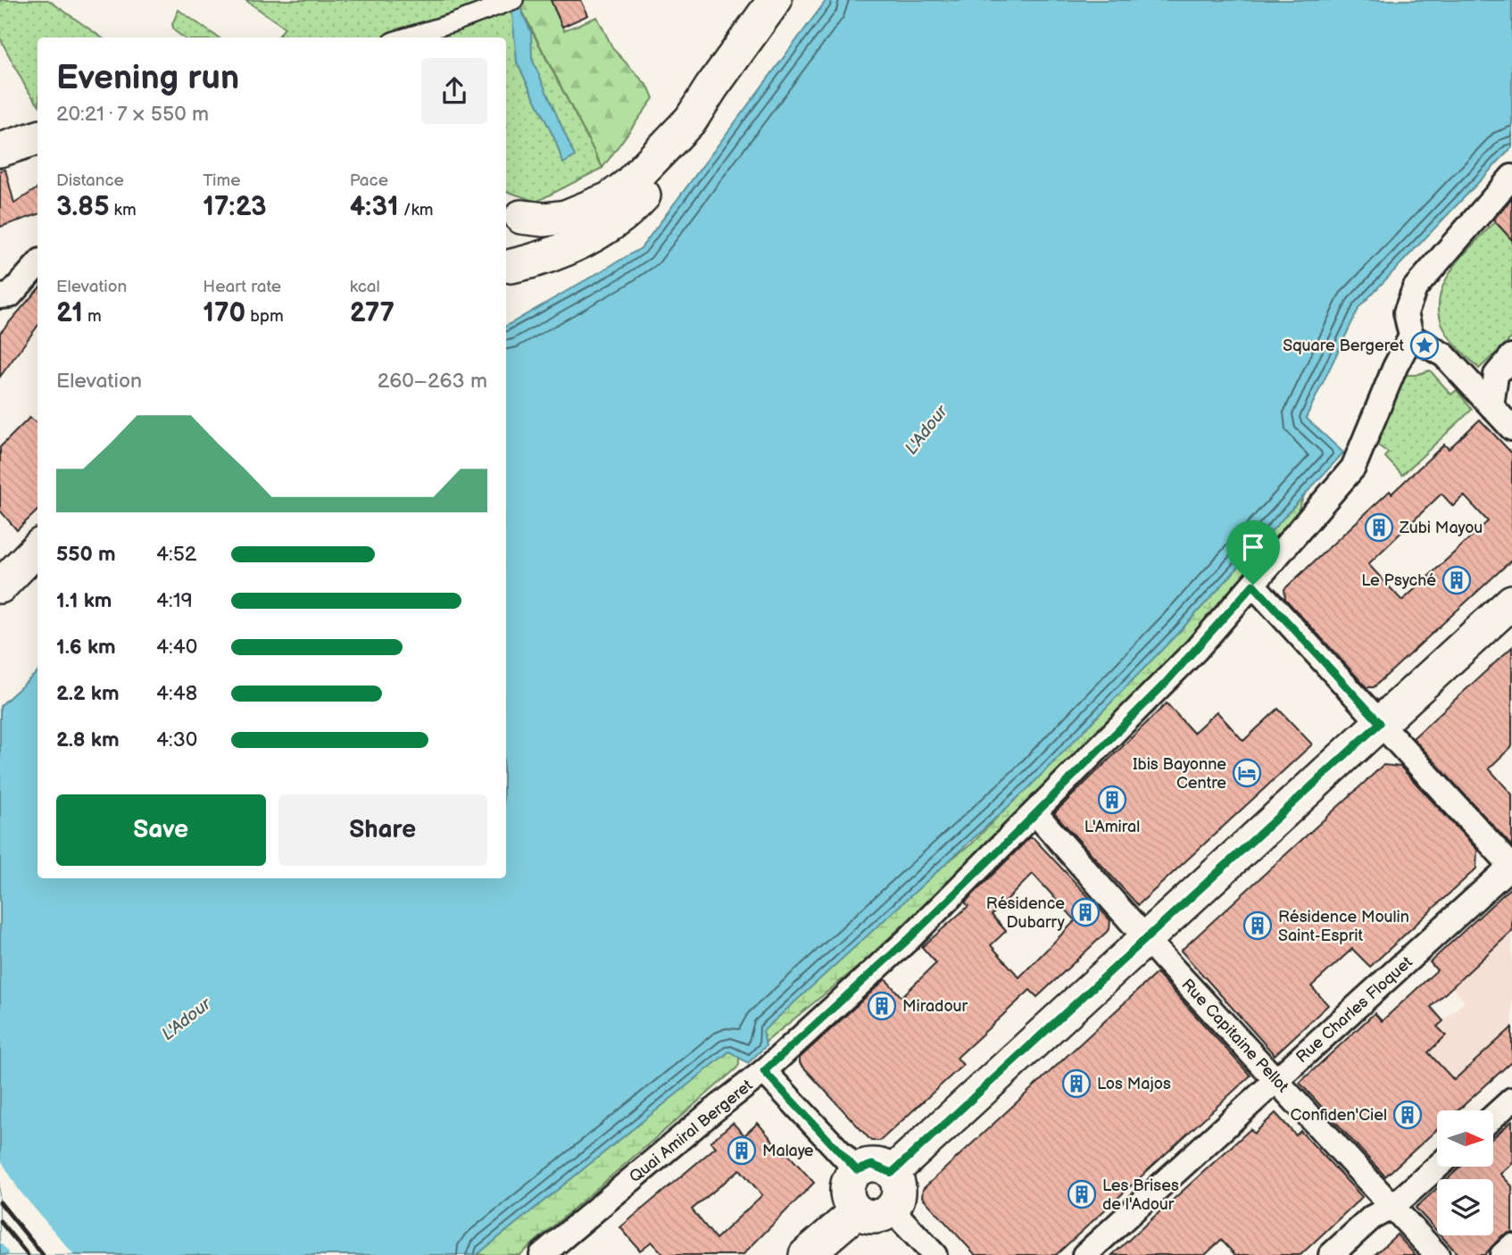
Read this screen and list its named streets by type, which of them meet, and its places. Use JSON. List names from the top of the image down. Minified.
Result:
{"streets":{"street":["Rue Charles Floquet","Rue Capitaine Pellot","Quai Amiral Bergeret"]},"crossings":[["Rue Charles Floquet","Rue Capitaine Pellot"],["Rue Capitaine Pellot","Quai Amiral Bergeret"]],"water":["L'Adour"],"places":{"place":["Square Bergeret"],"building":["Zubi Mayou","Le Psyché","L'Amiral","Résidence Dubarry","Résidence Moulin Saint-Esprit","Miradour","Los Majos","Confiden'Ciel","Malaye","Les Brises de l'Adour"],"hotel":["Ibis Bayonne Centre"]},"north":"right","page":{"heading":["Evening run","20:21 · 7 × 550 m"],"stats":[["Distance","3.85 km"],["Time","17:23"],["Pace","4:31 /km"],["Elevation","21 m"],["Heart rate","170 bpm"],["kcal","277"]],"chart":["Elevation","260–263 m"],"list":[{"name":"550 m","note":"4:52"},{"name":"1.1 km","note":"4:19"},{"name":"1.6 km","note":"4:40"},{"name":"2.2 km","note":"4:48"},{"name":"2.8 km","note":"4:30"}],"buttons":["Save","Share"]}}
